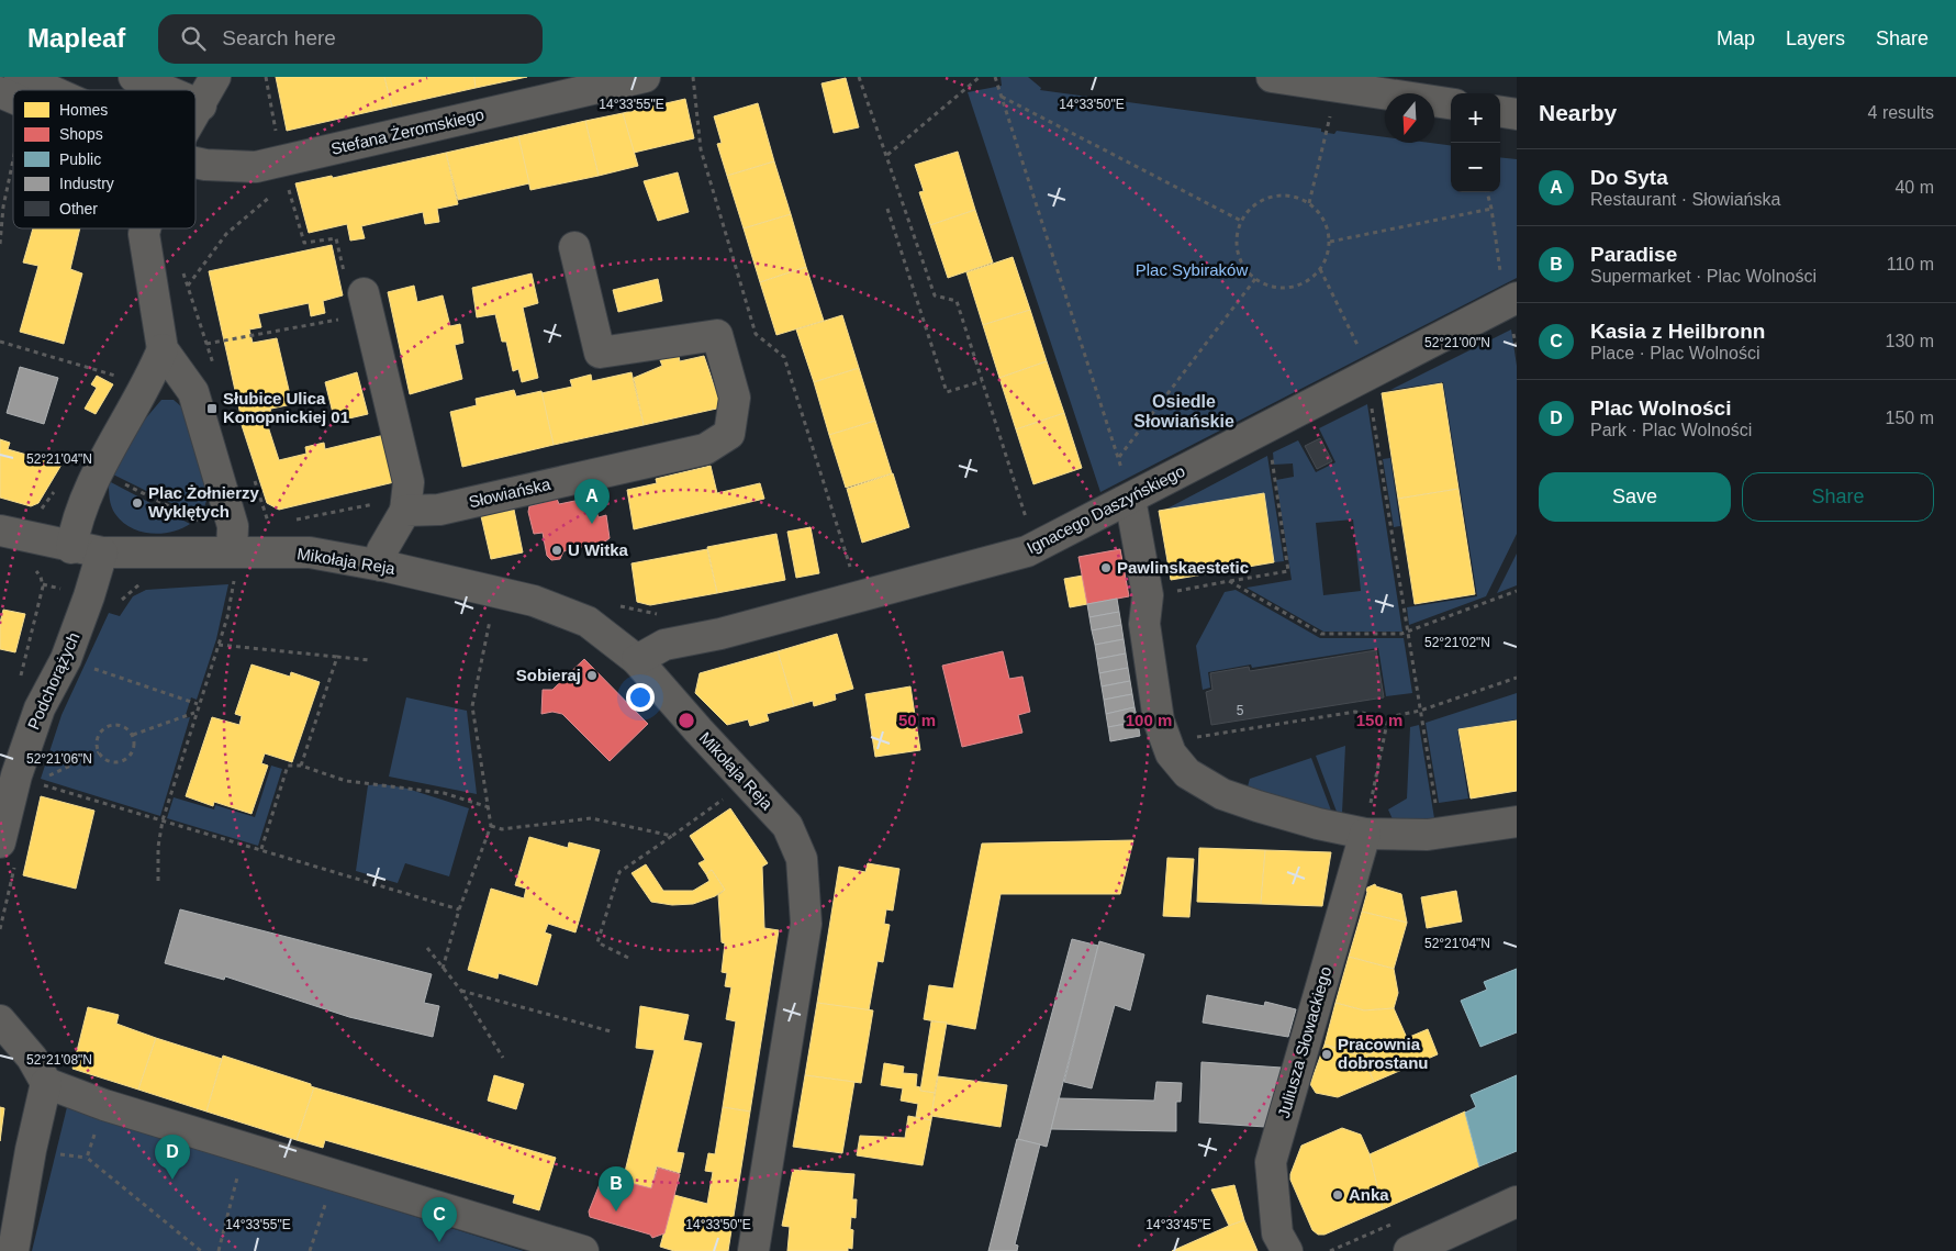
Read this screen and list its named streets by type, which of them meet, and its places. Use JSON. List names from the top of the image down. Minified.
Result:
{"streets":{"street":["Stefana Żeromskiego","Słowiańska","Ignacego Daszyńskiego","Mikołaja Reja","Podchorążych","Juliusza Słowackiego"]},"crossings":[["Ignacego Daszyńskiego","Mikołaja Reja"],["Mikołaja Reja","Podchorążych"]],"districts":["Osiedle Słowiańskie"],"parks":["Plac Sybiraków"],"places":{"transit":["Słubice Ulica Konopnickiej 01"],"other":["Plac Żołnierzy Wyklętych","U Witka","Pawlinskaestetic","Sobieraj","Pracownia dobrostanu","Anka"]},"house_numbers":["5"],"legend":["Homes","Shops","Public","Industry","Other"],"north":"bottom","page":{"header":"Mapleaf","search":"Search here","nav":["Map","Layers","Share"],"heading":["Nearby","4 results"],"map_buttons":["+","−"],"list":[{"mark":"A","name":"Do Syta","note":"Restaurant · Słowiańska","value":"40 m"},{"mark":"B","name":"Paradise","note":"Supermarket · Plac Wolności","value":"110 m"},{"mark":"C","name":"Kasia z Heilbronn","note":"Place · Plac Wolności","value":"130 m"},{"mark":"D","name":"Plac Wolności","note":"Park · Plac Wolności","value":"150 m"}],"buttons":["Save","Share"],"pins":["A","D","B","C"]},"coordinates":["14°33'55\"E","14°33'50\"E","52°21'00\"N","52°21'04\"N","52°21'02\"N","52°21'06\"N","52°21'08\"N","14°33'45\"E"],"rings":["50 m","100 m","150 m"]}
